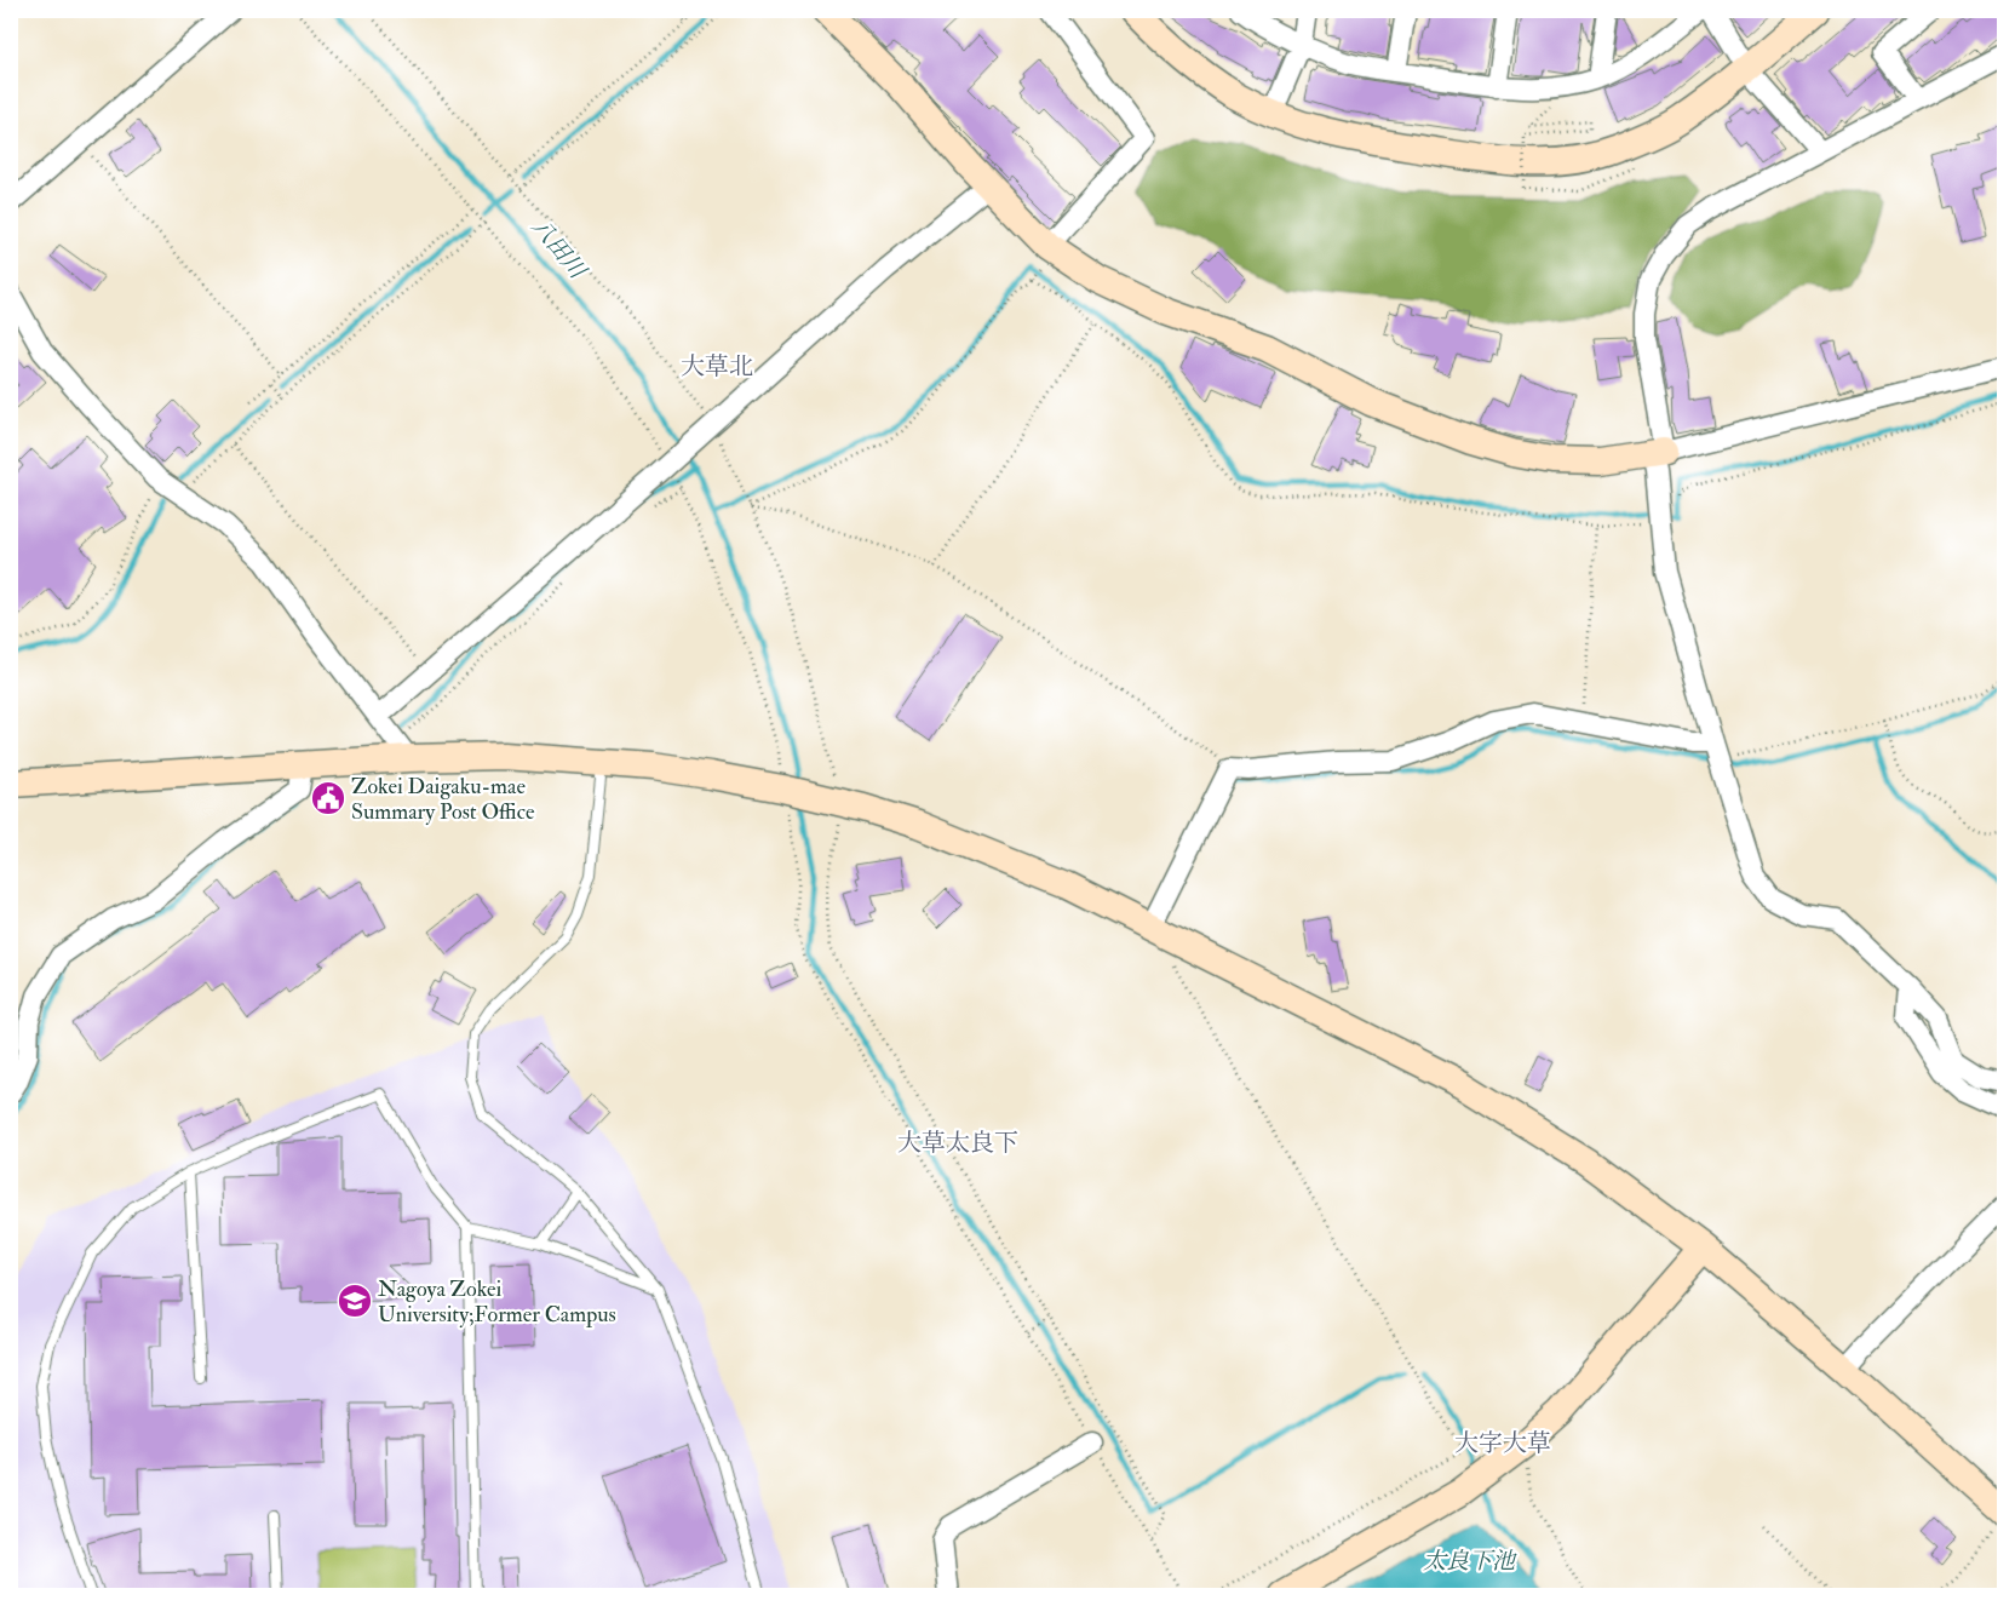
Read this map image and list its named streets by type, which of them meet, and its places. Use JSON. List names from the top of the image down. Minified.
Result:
{"districts":["大草北","大草太良下","大字大草"],"water":["八田川","太良下池"],"places":{"public building":["Zokei Daigaku-mae Summary Post Office"],"school or university":["Nagoya Zokei University;Former Campus"]}}
